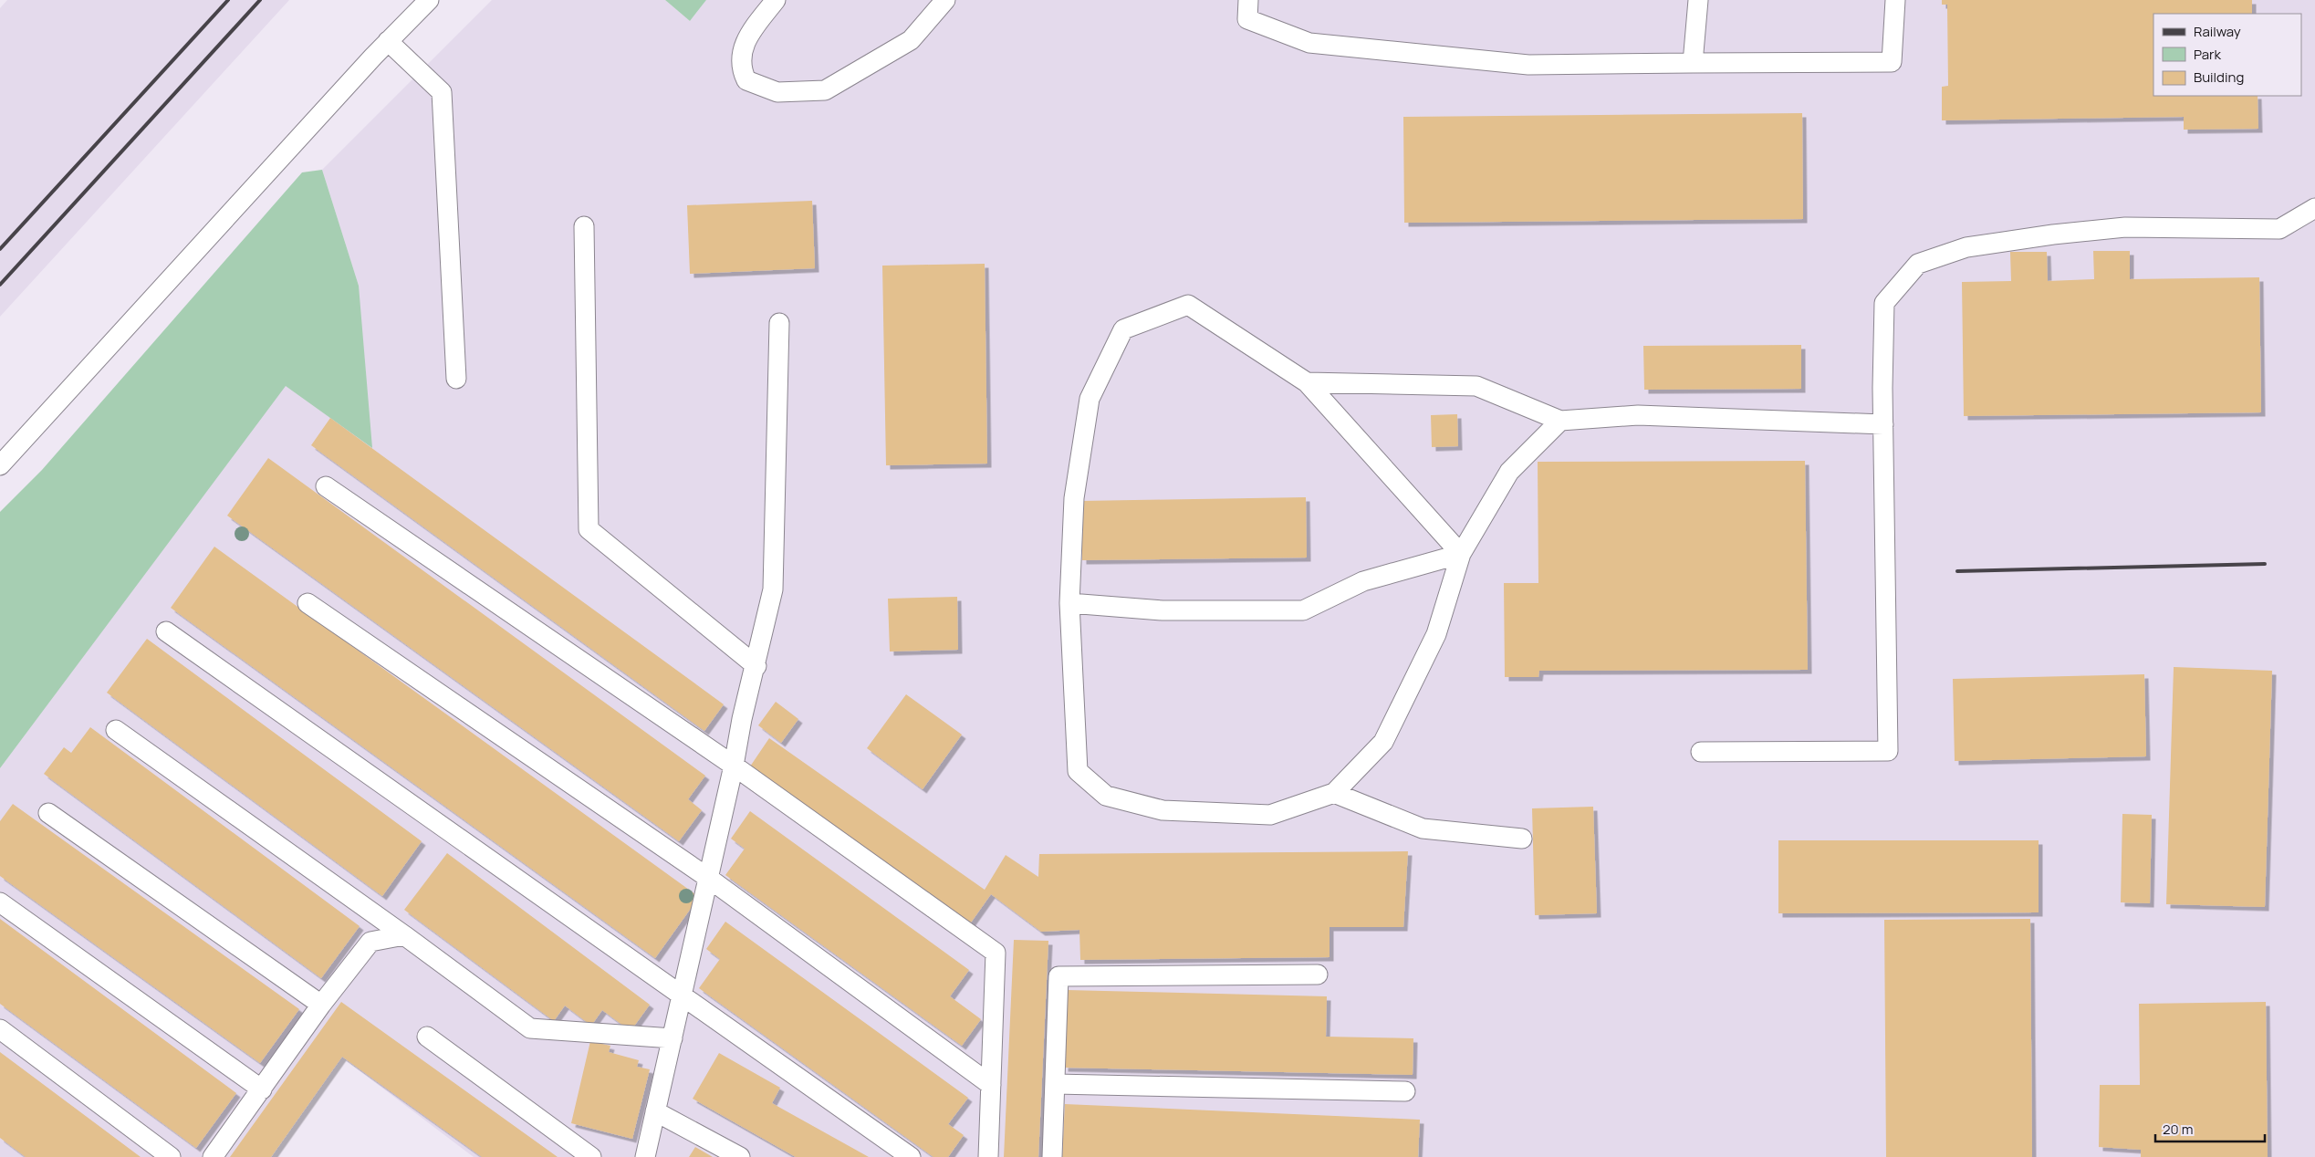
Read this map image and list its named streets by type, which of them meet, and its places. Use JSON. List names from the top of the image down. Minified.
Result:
{"legend":["Railway","Park","Building"],"scale_bar":"20 m"}
